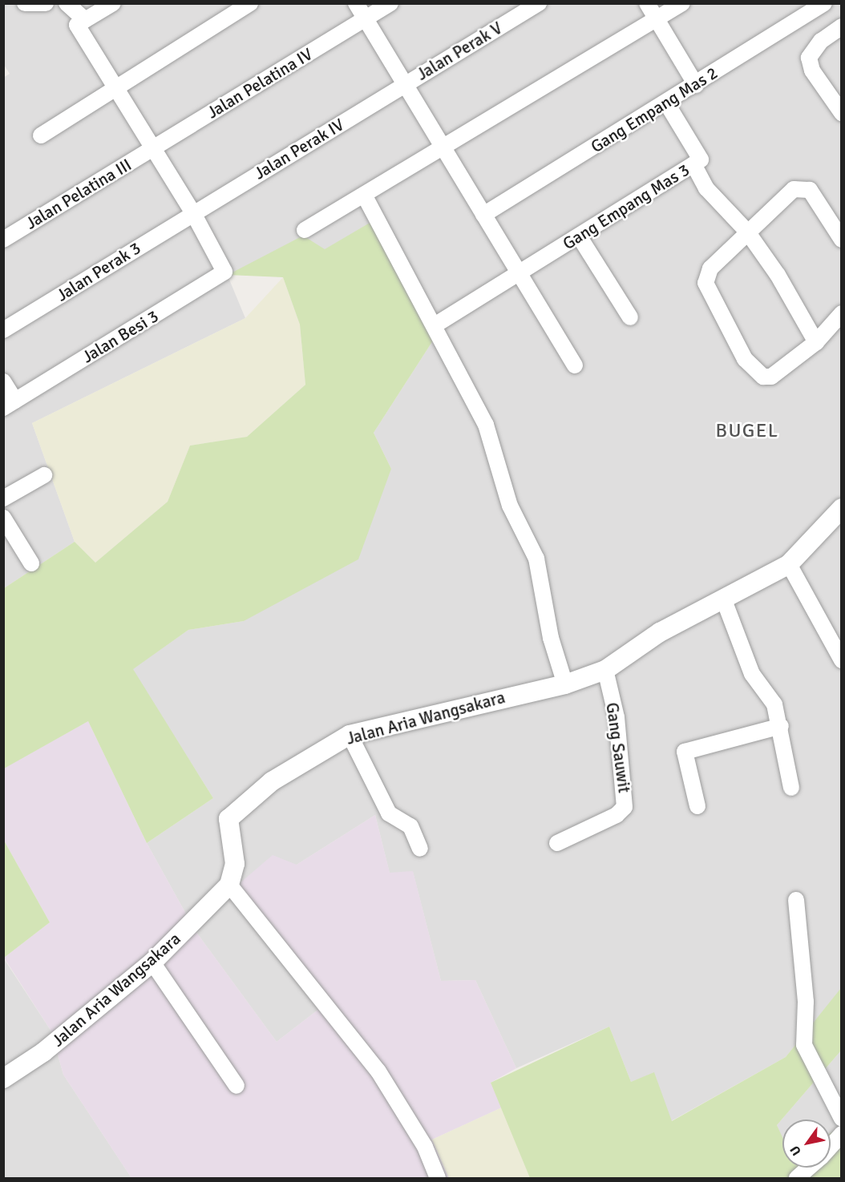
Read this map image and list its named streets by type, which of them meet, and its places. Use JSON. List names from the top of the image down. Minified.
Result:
{"streets":{"street":["Jalan Perak V","Jalan Pelatina IV","Gang Empang Mas 2","Jalan Perak IV","Jalan Pelatina III","Gang Empang Mas 3","Jalan Perak 3","Jalan Besi 3","Jalan Aria Wangsakara","Gang Sauwit"]},"crossings":[["Jalan Perak V","Jalan Perak IV"],["Jalan Pelatina IV","Jalan Pelatina III"],["Gang Empang Mas 2","Gang Empang Mas 3"],["Jalan Perak IV","Jalan Perak 3"],["Jalan Perak IV","Jalan Besi 3"],["Jalan Perak 3","Jalan Besi 3"],["Jalan Aria Wangsakara","Gang Sauwit"]],"districts":["BUGEL"],"north":"bottom left"}
